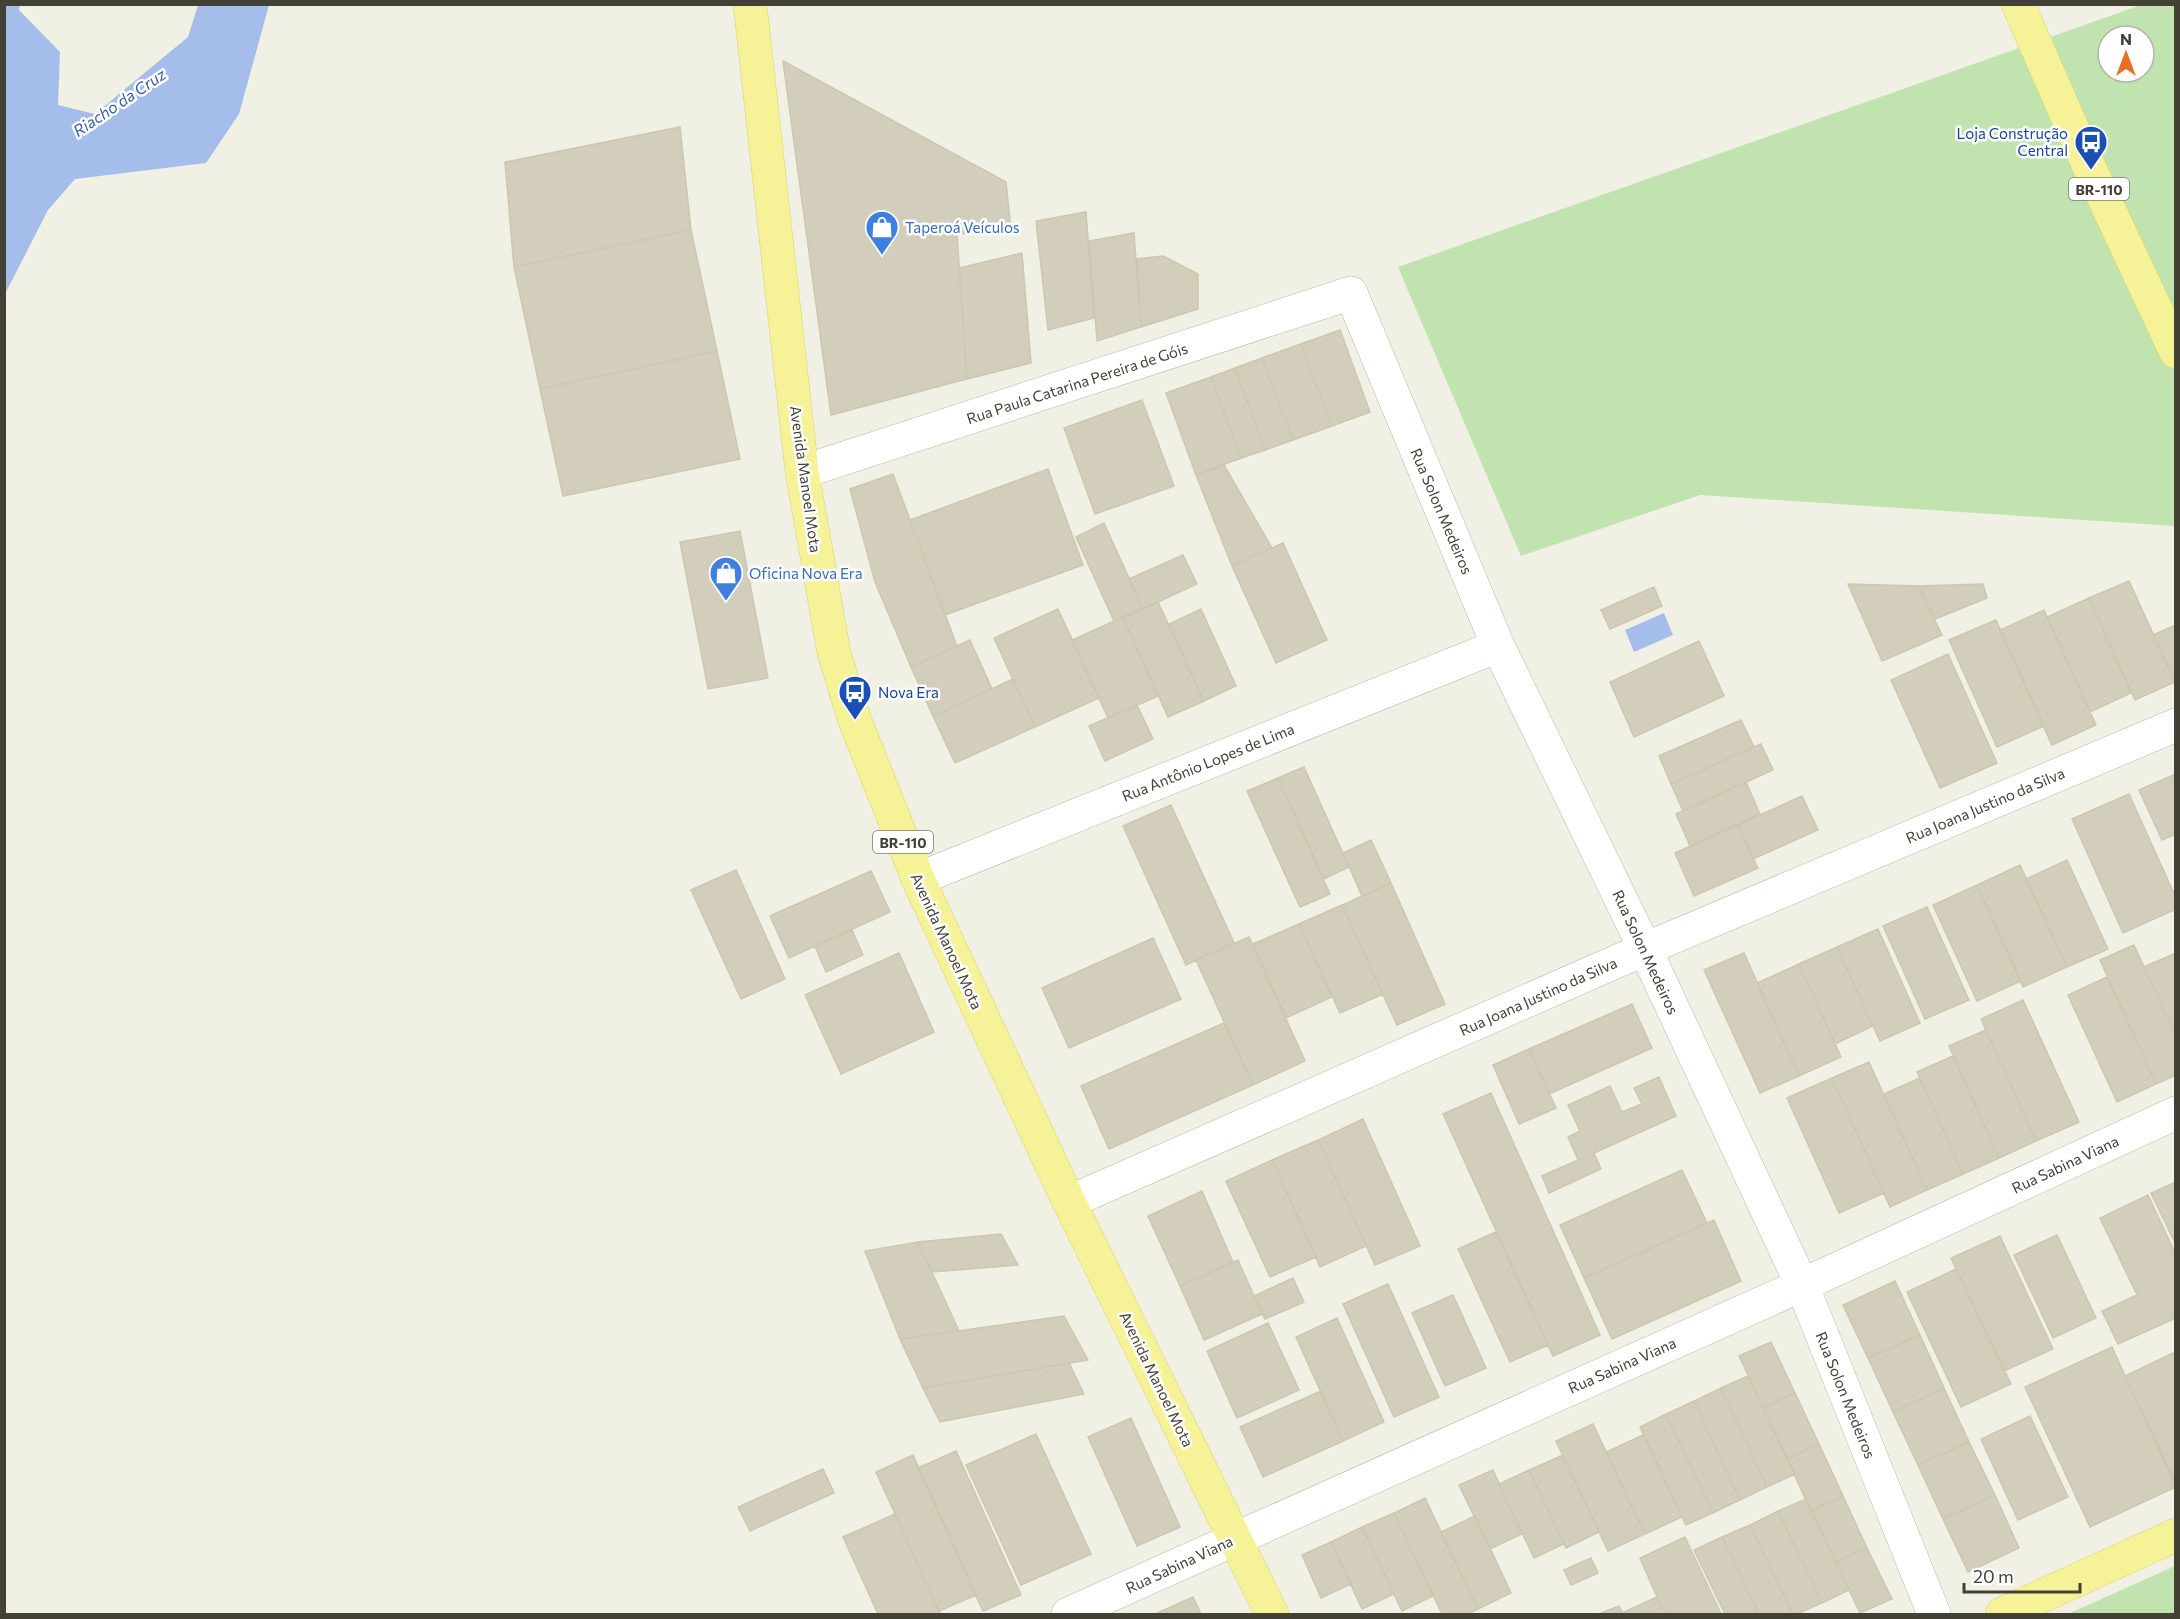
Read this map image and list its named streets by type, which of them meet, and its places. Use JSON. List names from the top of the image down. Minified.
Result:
{"streets":{"main road":["BR-110","Avenida Manoel Mota"],"street":["Rua Paula Catarina Pereira de Góis","Rua Solon Medeiros","Rua Antônio Lopes de Lima","Rua Joana Justino da Silva","Rua Sabina Viana"]},"crossings":[["Rua Paula Catarina Pereira de Góis","Avenida Manoel Mota"],["Rua Paula Catarina Pereira de Góis","Rua Solon Medeiros"],["Avenida Manoel Mota","Rua Antônio Lopes de Lima"],["Avenida Manoel Mota","Rua Joana Justino da Silva"],["Avenida Manoel Mota","Rua Sabina Viana"],["Rua Solon Medeiros","Rua Antônio Lopes de Lima"],["Rua Solon Medeiros","Rua Joana Justino da Silva"],["Rua Solon Medeiros","Rua Sabina Viana"]],"water":["Riacho da Cruz"],"places":{"bus stop":["Loja Construção Central","Nova Era"],"shop":["Taperoá Veículos","Oficina Nova Era"]},"scale_bar":"20 m","north":"top"}
